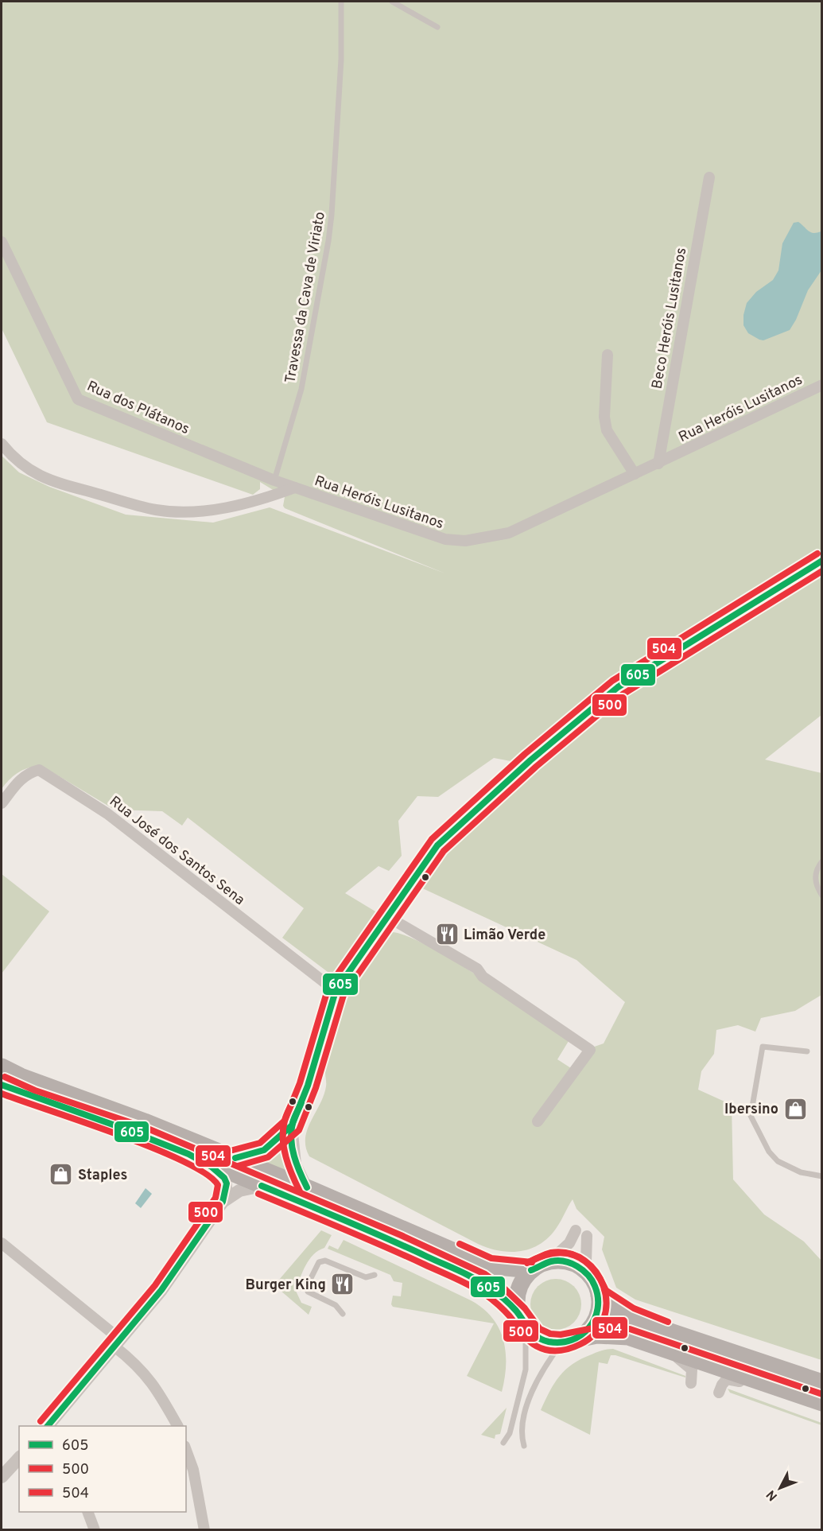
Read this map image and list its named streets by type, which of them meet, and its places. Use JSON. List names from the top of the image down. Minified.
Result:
{"streets":{"street":["Beco Heróis Lusitanos","Rua dos Plátanos","Rua Heróis Lusitanos","Rua José dos Santos Sena"],"lane":["Travessa da Cava de Viriato"]},"crossings":[["Travessa da Cava de Viriato","Rua dos Plátanos"],["Beco Heróis Lusitanos","Rua Heróis Lusitanos"],["Rua dos Plátanos","Rua Heróis Lusitanos"]],"places":{"restaurant":["Limão Verde","Burger King"],"shop":["Ibersino","Staples"]},"lines":["transit line 504","transit line 605","transit line 500"],"legend":["605","500","504"],"north":"bottom left"}
